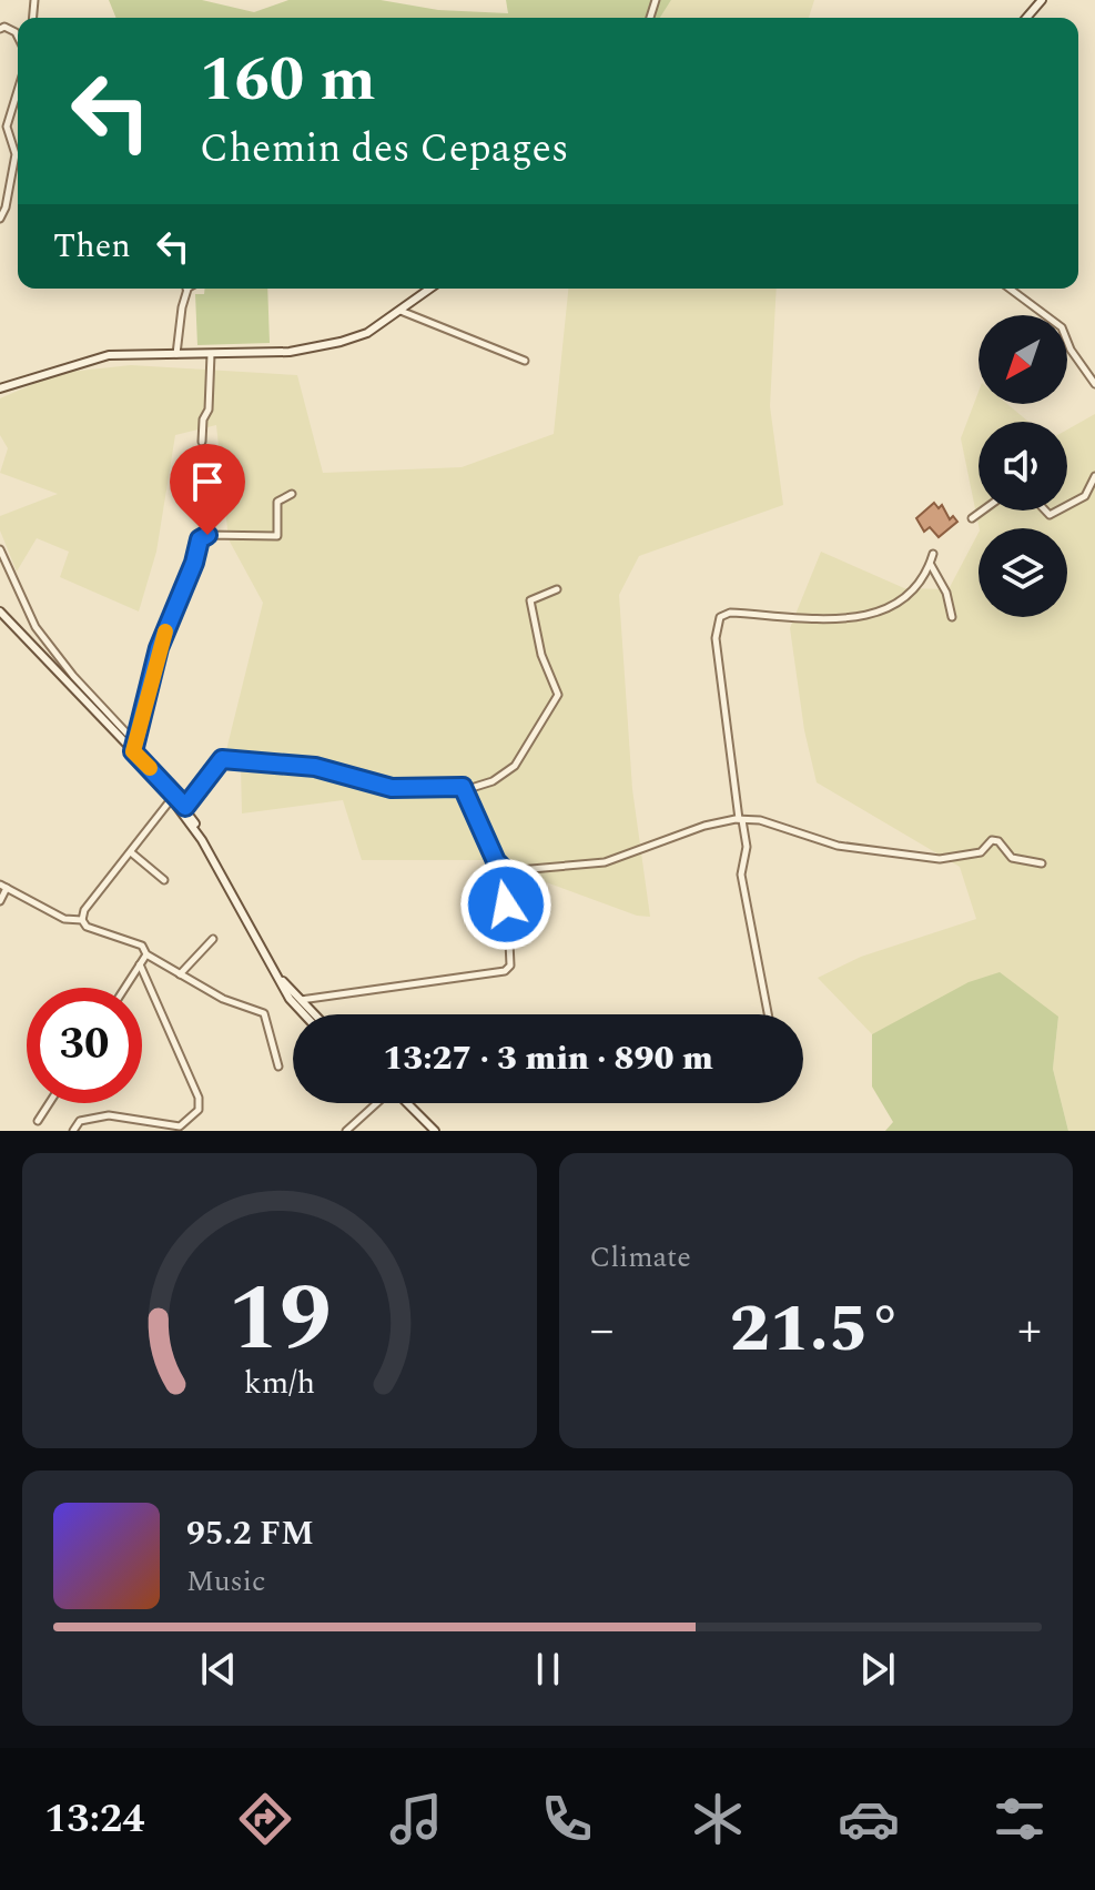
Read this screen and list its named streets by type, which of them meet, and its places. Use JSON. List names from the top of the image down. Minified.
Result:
{"north":"bottom left","page":{"turn":["160 m","Chemin des Cepages"],"then":"Then","limit":"30","trip":"13:27 · 3 min · 890 m","tile":"Climate","heat":["−","21.5°","+"],"song":["95.2 FM","Music"],"tabs":"13:24","gauge":["19","km/h"]}}
